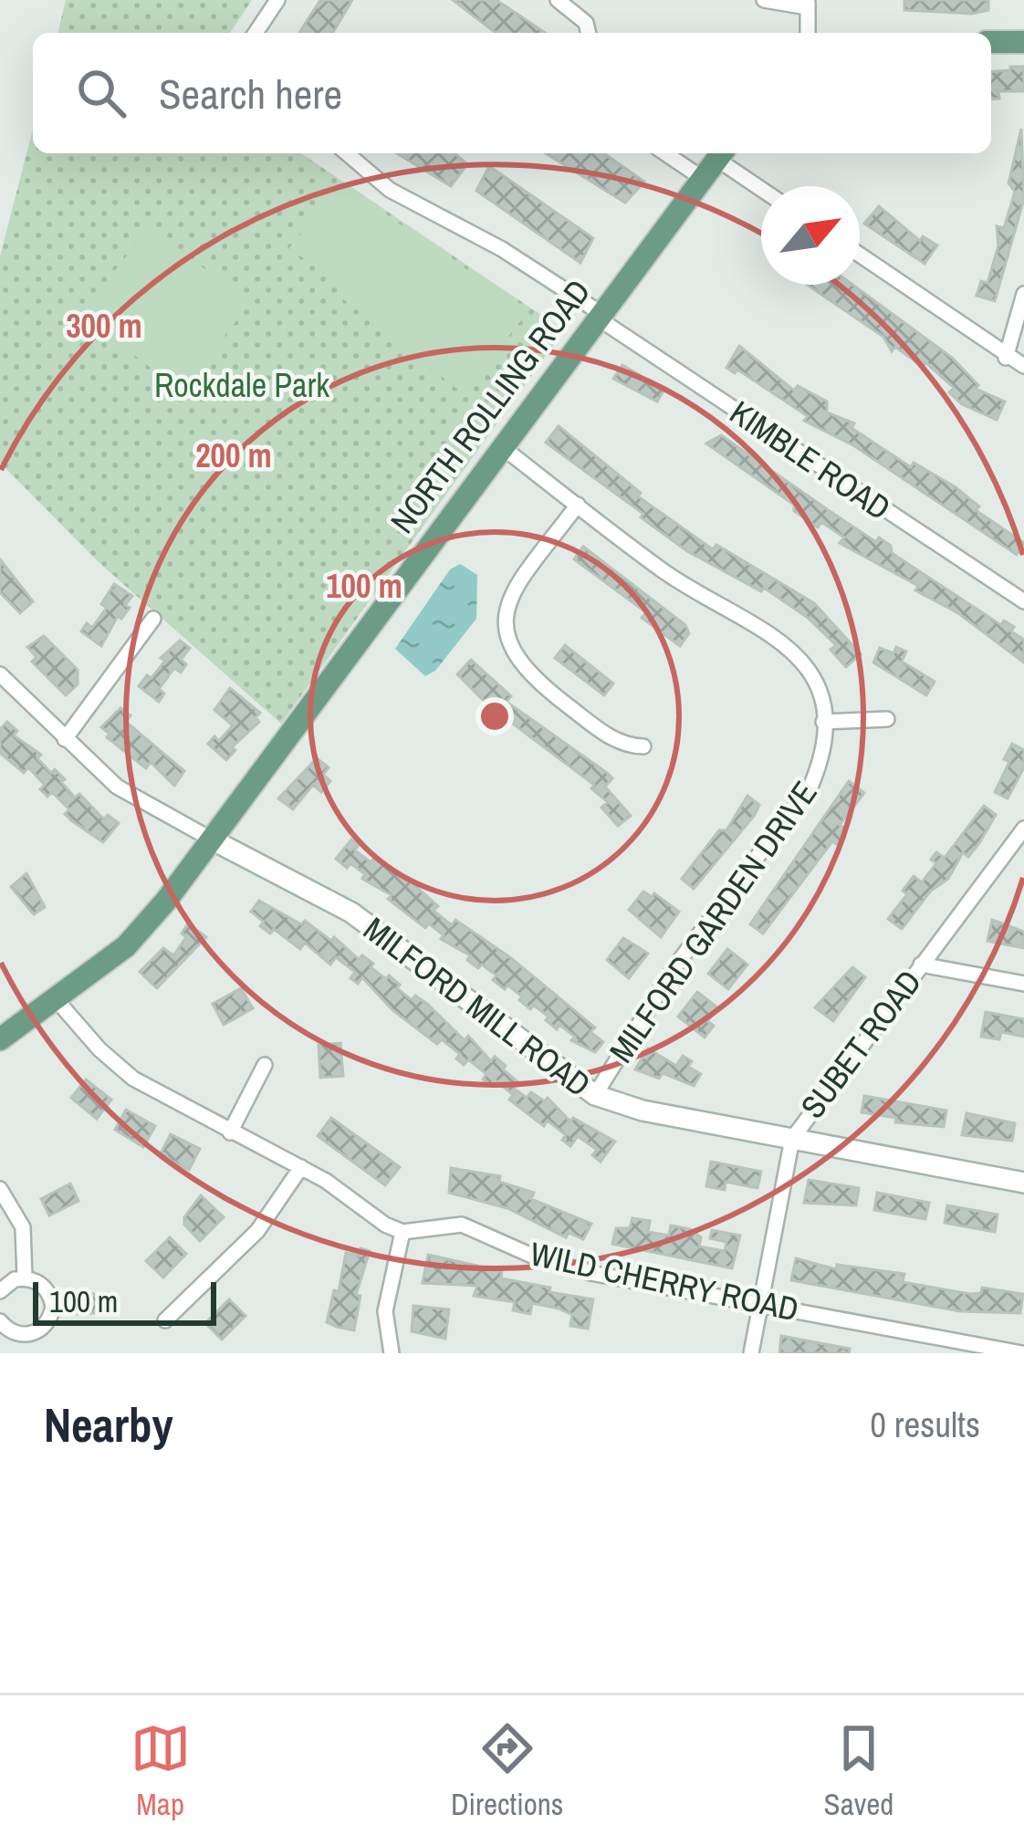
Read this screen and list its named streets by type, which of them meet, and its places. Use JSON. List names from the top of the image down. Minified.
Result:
{"streets":{"main road":["NORTH ROLLING ROAD","MILFORD MILL ROAD"],"street":["KIMBLE ROAD","MILFORD GARDEN DRIVE","SUBET ROAD","WILD CHERRY ROAD"]},"crossings":[["NORTH ROLLING ROAD","KIMBLE ROAD"],["NORTH ROLLING ROAD","MILFORD GARDEN DRIVE"],["NORTH ROLLING ROAD","MILFORD MILL ROAD"],["MILFORD GARDEN DRIVE","MILFORD MILL ROAD"],["MILFORD MILL ROAD","SUBET ROAD"],["SUBET ROAD","WILD CHERRY ROAD"]],"parks":["Rockdale Park"],"scale_bar":"100 m","north":"top right","page":{"search":"Search here","scale":"100 m","heading":["Nearby","0 results"],"nav":["Map","Directions","Saved"]},"rings":["300 m","200 m","100 m"]}
